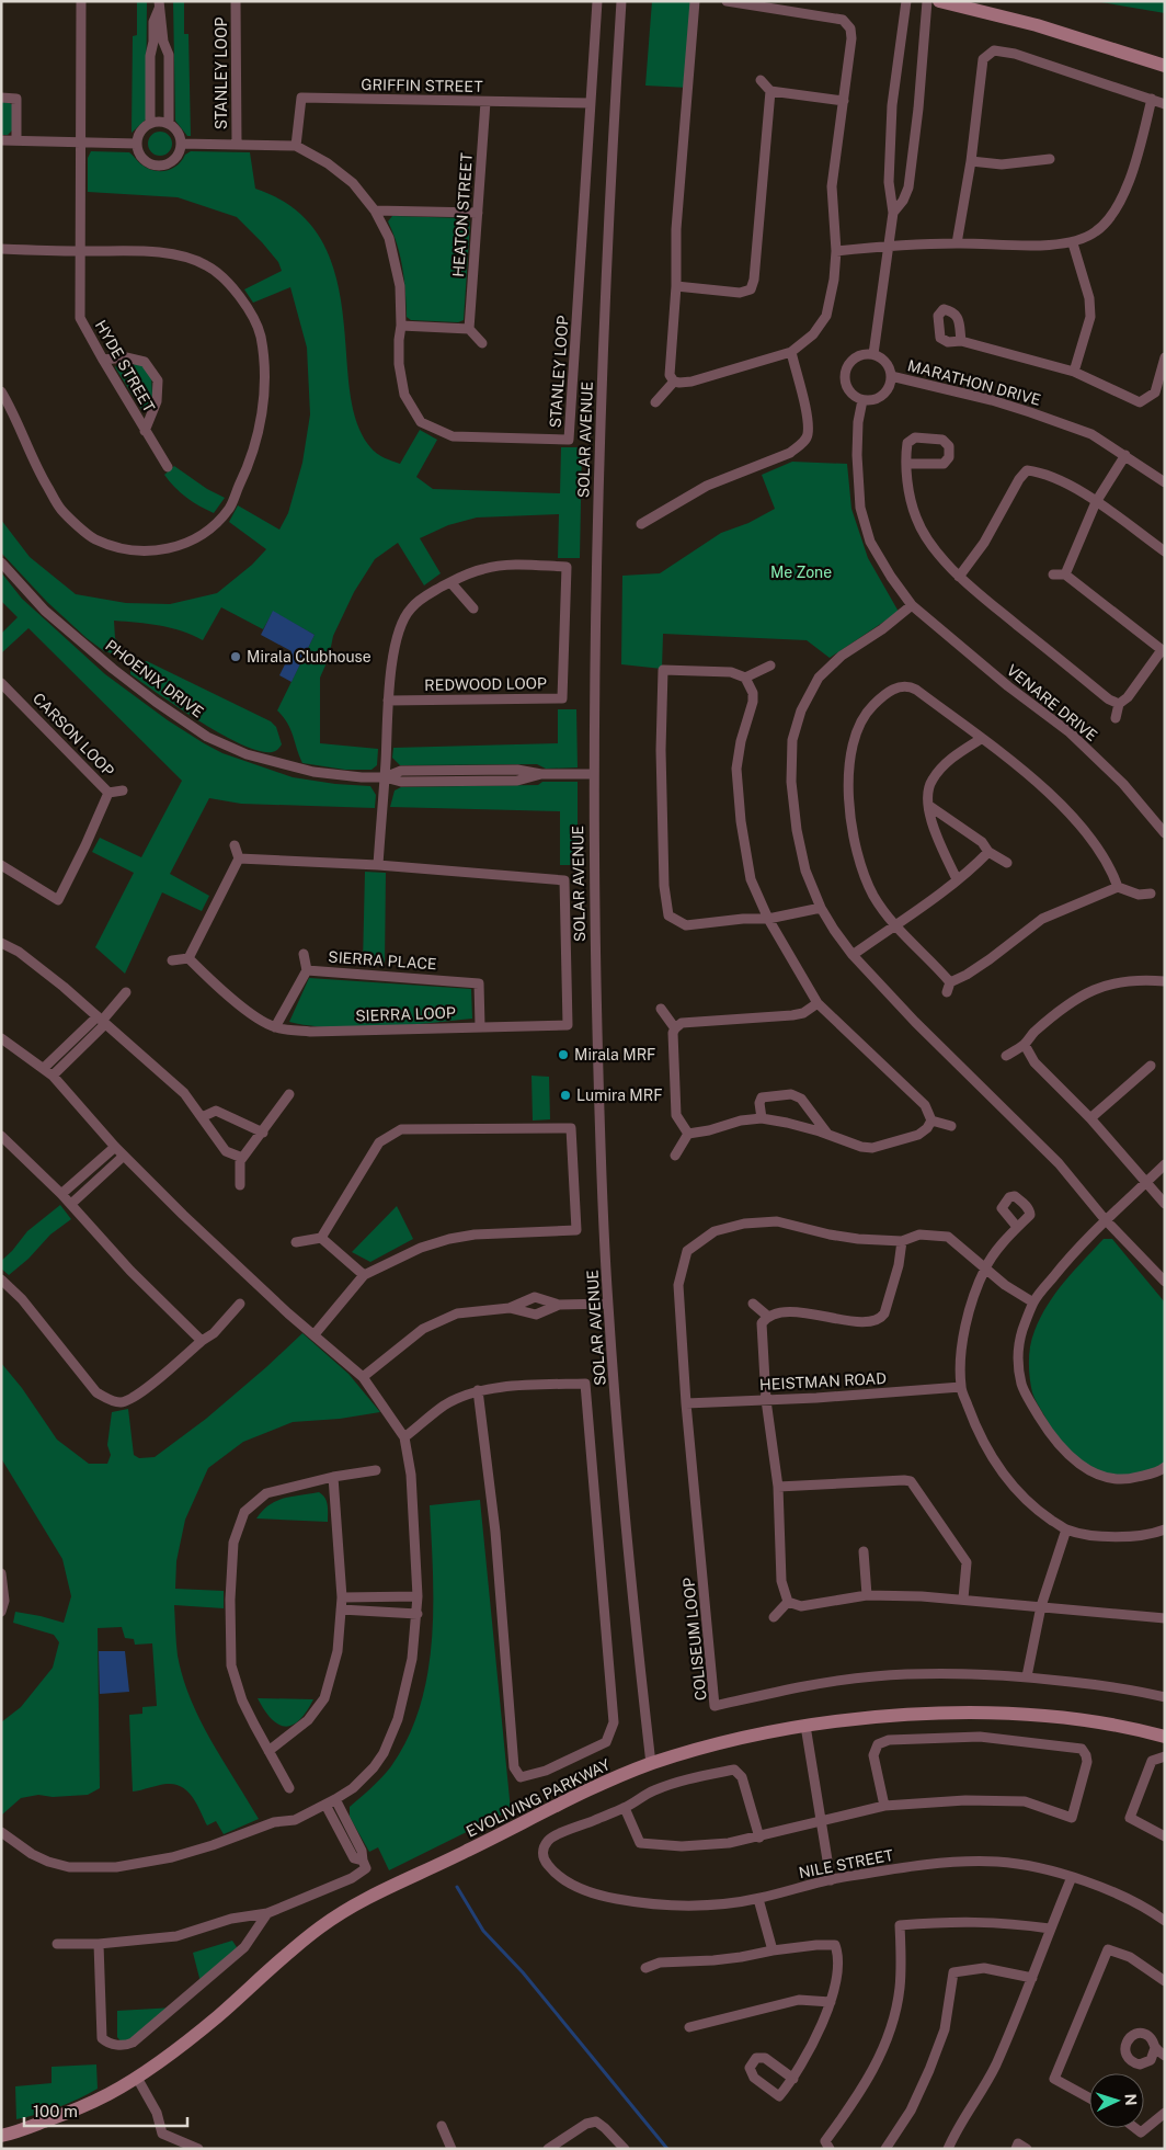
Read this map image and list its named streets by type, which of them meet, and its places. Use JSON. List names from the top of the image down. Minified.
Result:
{"streets":{"street":["STANLEY LOOP","GRIFFIN STREET","HEATON STREET","HYDE STREET","MARATHON DRIVE","SOLAR AVENUE","PHOENIX DRIVE","REDWOOD LOOP","VENARE DRIVE","CARSON LOOP","SIERRA PLACE","SIERRA LOOP","HEISTMAN ROAD","COLISEUM LOOP","EVOLIVING PARKWAY","NILE STREET"]},"crossings":[["STANLEY LOOP","GRIFFIN STREET"],["GRIFFIN STREET","HEATON STREET"],["MARATHON DRIVE","VENARE DRIVE"],["SOLAR AVENUE","PHOENIX DRIVE"],["SOLAR AVENUE","EVOLIVING PARKWAY"],["PHOENIX DRIVE","REDWOOD LOOP"],["REDWOOD LOOP","SIERRA LOOP"],["SIERRA PLACE","SIERRA LOOP"],["HEISTMAN ROAD","COLISEUM LOOP"]],"parks":["Me Zone"],"places":["Mirala Clubhouse","Mirala MRF","Lumira MRF"],"scale_bar":"100 m","north":"right"}
